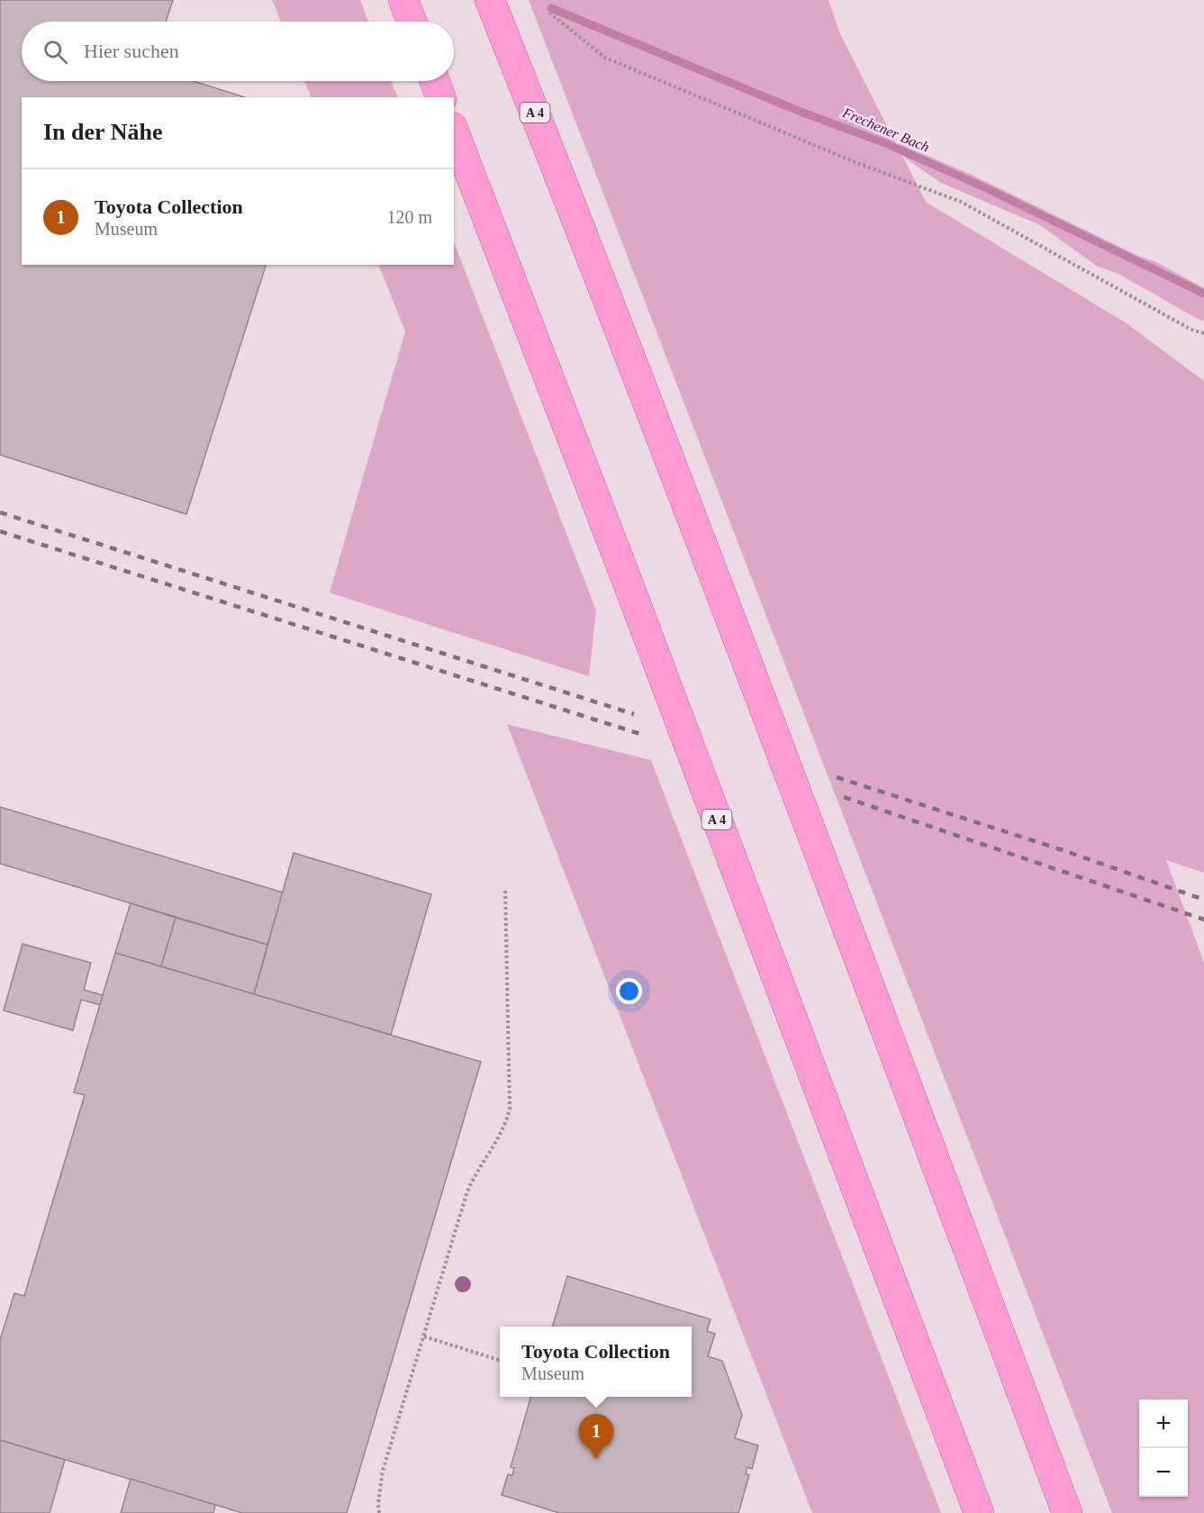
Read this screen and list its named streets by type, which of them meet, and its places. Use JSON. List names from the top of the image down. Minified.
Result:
{"streets":{"highway":["A 4"]},"water":["Frechener Bach"],"page":{"search":"Hier suchen","heading":"In der Nähe","list":[{"mark":"1","name":"Toyota Collection","note":"Museum","value":"120 m"}],"popup":["Toyota Collection","Museum"],"map_buttons":["+","−"],"pins":"1"}}
